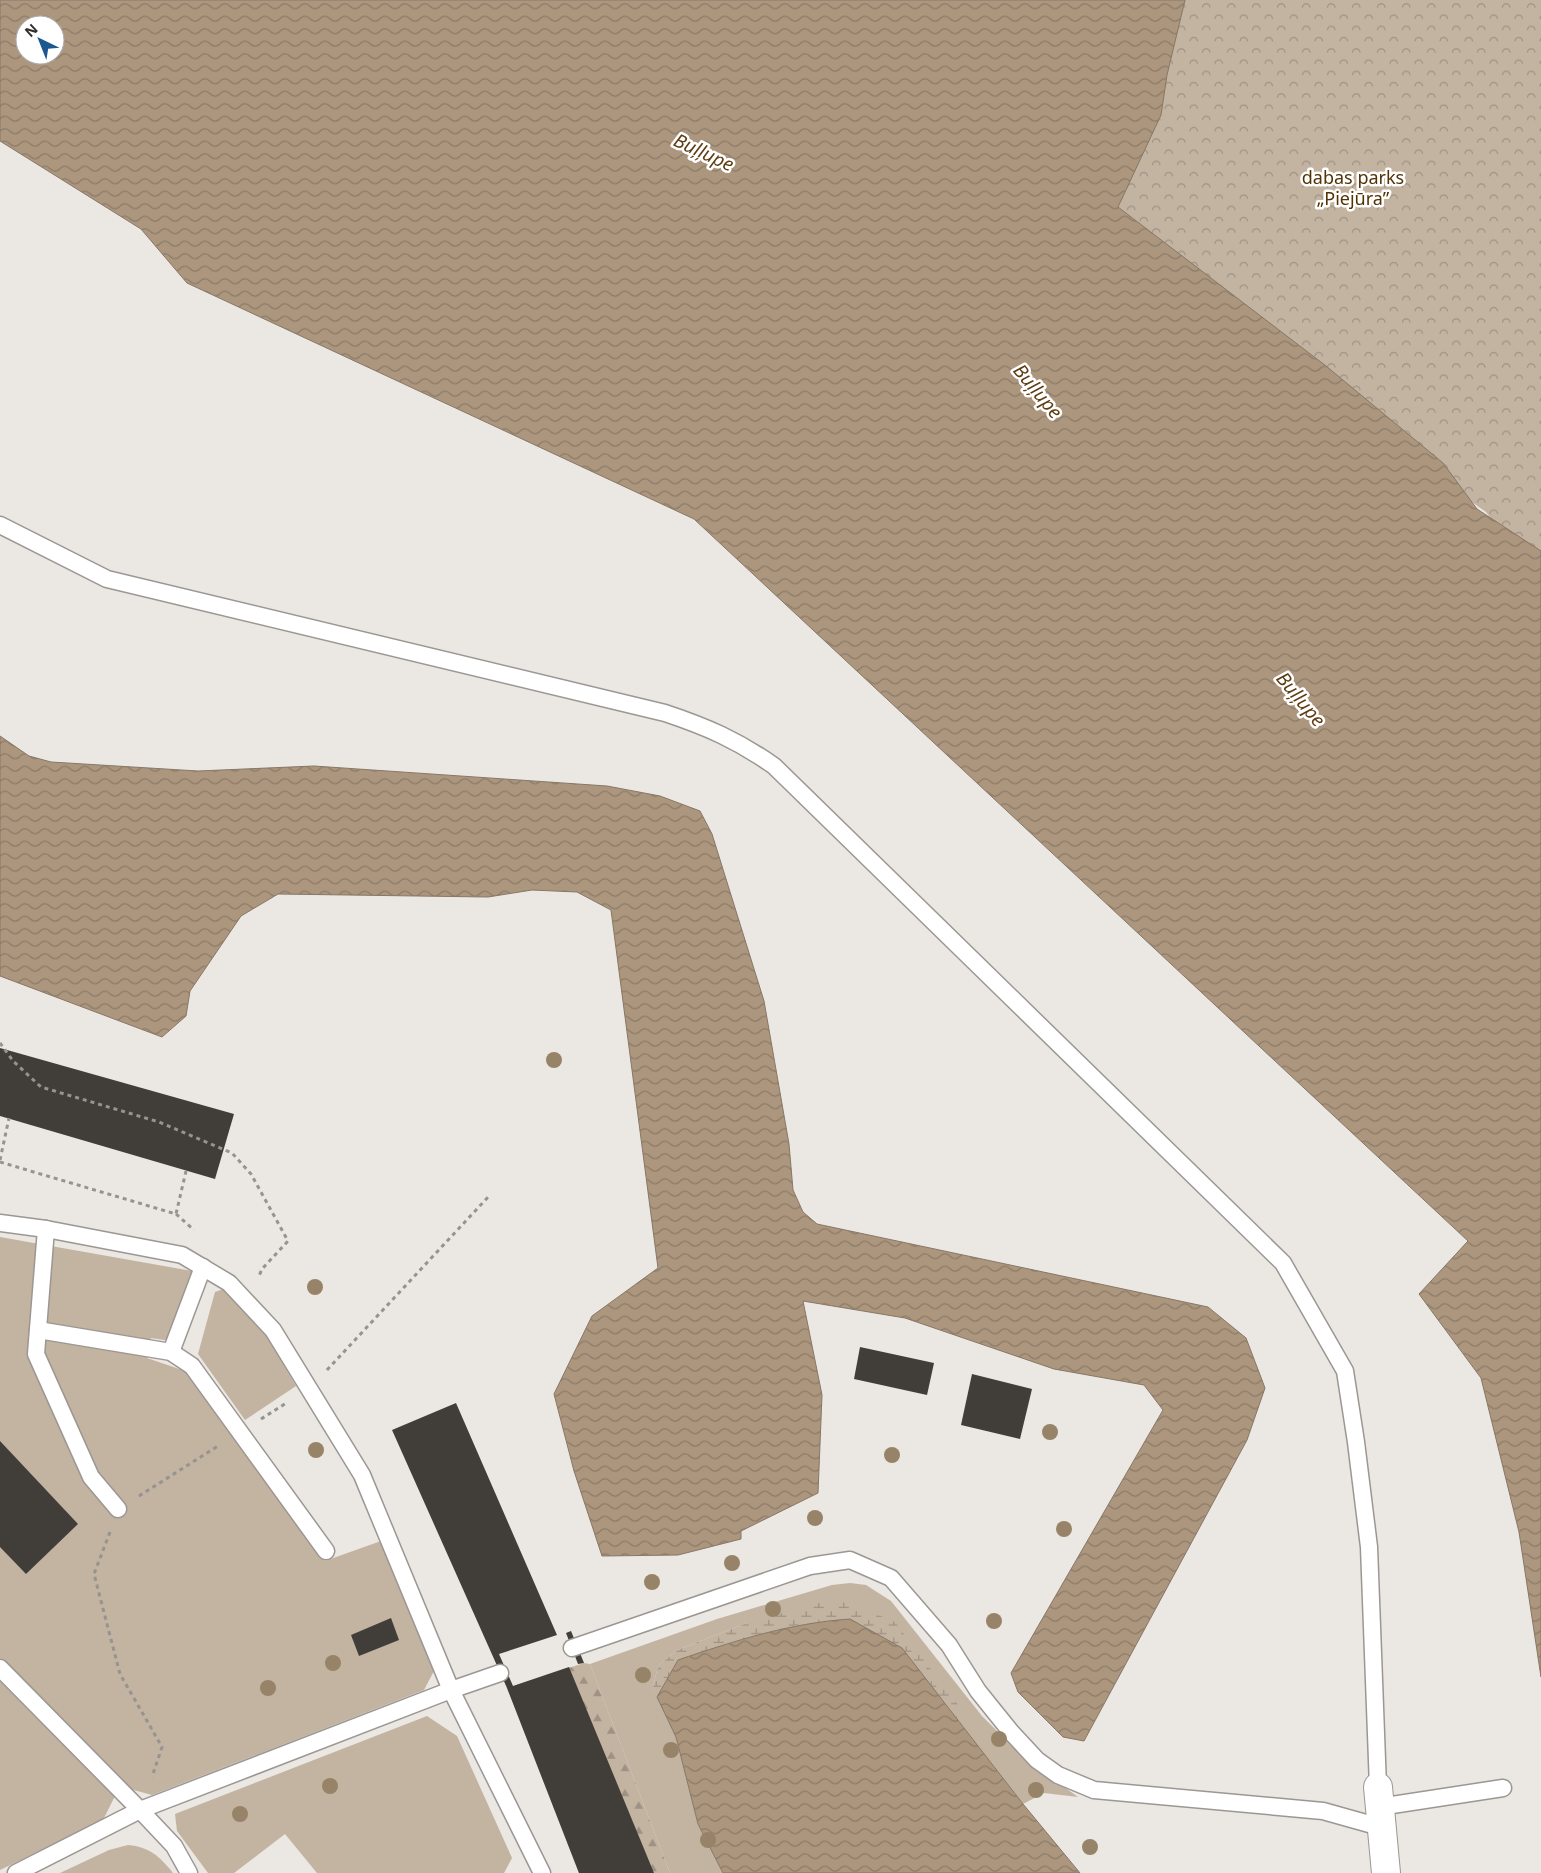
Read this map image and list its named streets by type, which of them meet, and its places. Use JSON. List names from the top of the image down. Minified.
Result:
{"water":["Buļļupe"],"parks":["dabas parks „Piejūra”"],"north":"top left"}
